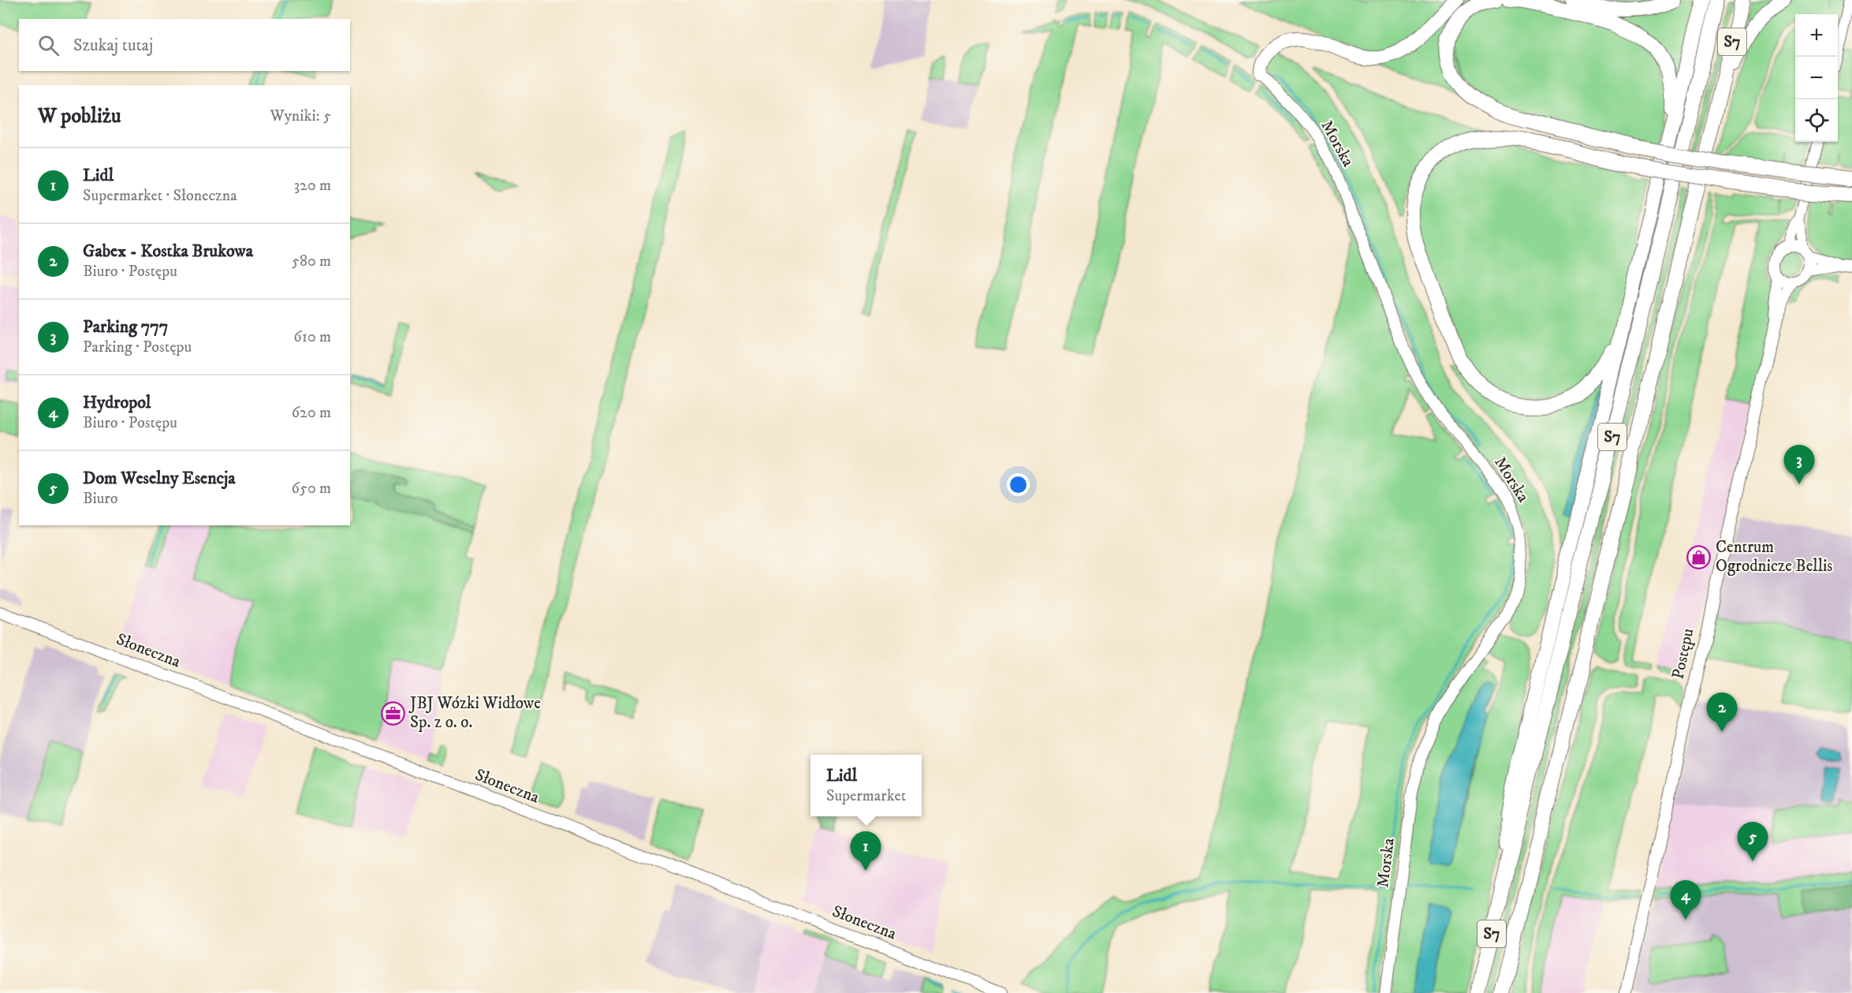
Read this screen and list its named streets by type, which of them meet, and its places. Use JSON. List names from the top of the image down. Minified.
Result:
{"streets":{"highway":["S7"],"main road":["Morska","Słoneczna","Postępu"]},"places":{"shop":["Centrum Ogrodnicze Bellis"],"office":["JBJ Wózki Widłowe Sp. z o. o."]},"page":{"map_buttons":["+","−"],"search":"Szukaj tutaj","heading":["W pobliżu","Wyniki: 5"],"list":[{"mark":"1","name":"Lidl","note":"Supermarket · Słoneczna","value":"320 m"},{"mark":"2","name":"Gabex - Kostka Brukowa","note":"Biuro · Postępu","value":"580 m"},{"mark":"3","name":"Parking 777","note":"Parking · Postępu","value":"610 m"},{"mark":"4","name":"Hydropol","note":"Biuro · Postępu","value":"620 m"},{"mark":"5","name":"Dom Weselny Esencja","note":"Biuro","value":"650 m"}],"pins":["3","2","5","1","4"],"popup":["Lidl","Supermarket"]}}
